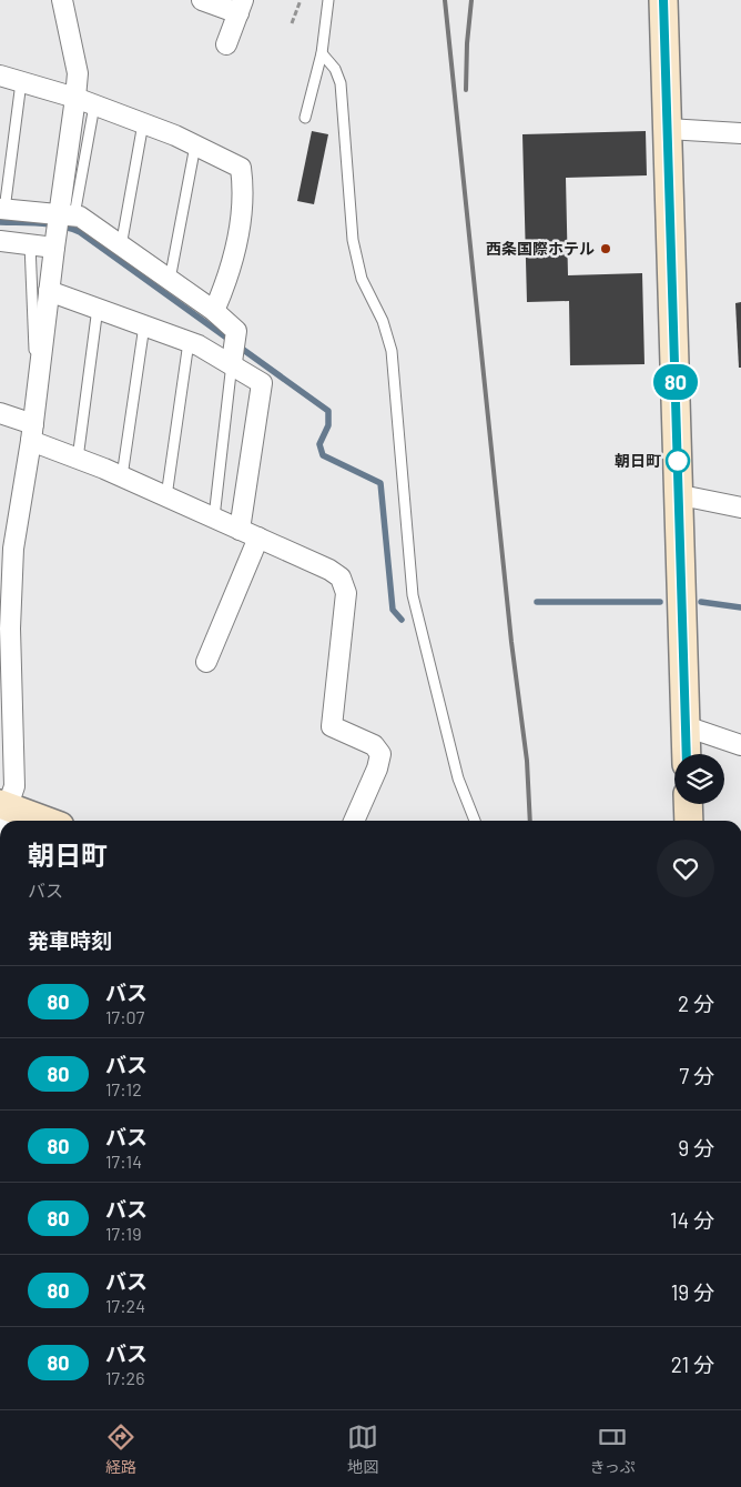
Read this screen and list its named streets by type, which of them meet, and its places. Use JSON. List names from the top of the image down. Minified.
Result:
{"places":["西条国際ホテル","朝日町"],"lines":["bus line 80"],"page":{"on_map":"80","heading":[["朝日町","バス"],"発車時刻"],"list":[{"mark":"80","name":"バス","note":"17:07","value":"2 分"},{"mark":"80","name":"バス","note":"17:12","value":"7 分"},{"mark":"80","name":"バス","note":"17:14","value":"9 分"},{"mark":"80","name":"バス","note":"17:19","value":"14 分"},{"mark":"80","name":"バス","note":"17:24","value":"19 分"},{"mark":"80","name":"バス","note":"17:26","value":"21 分"}],"tabs":["経路","地図","きっぷ"]}}
